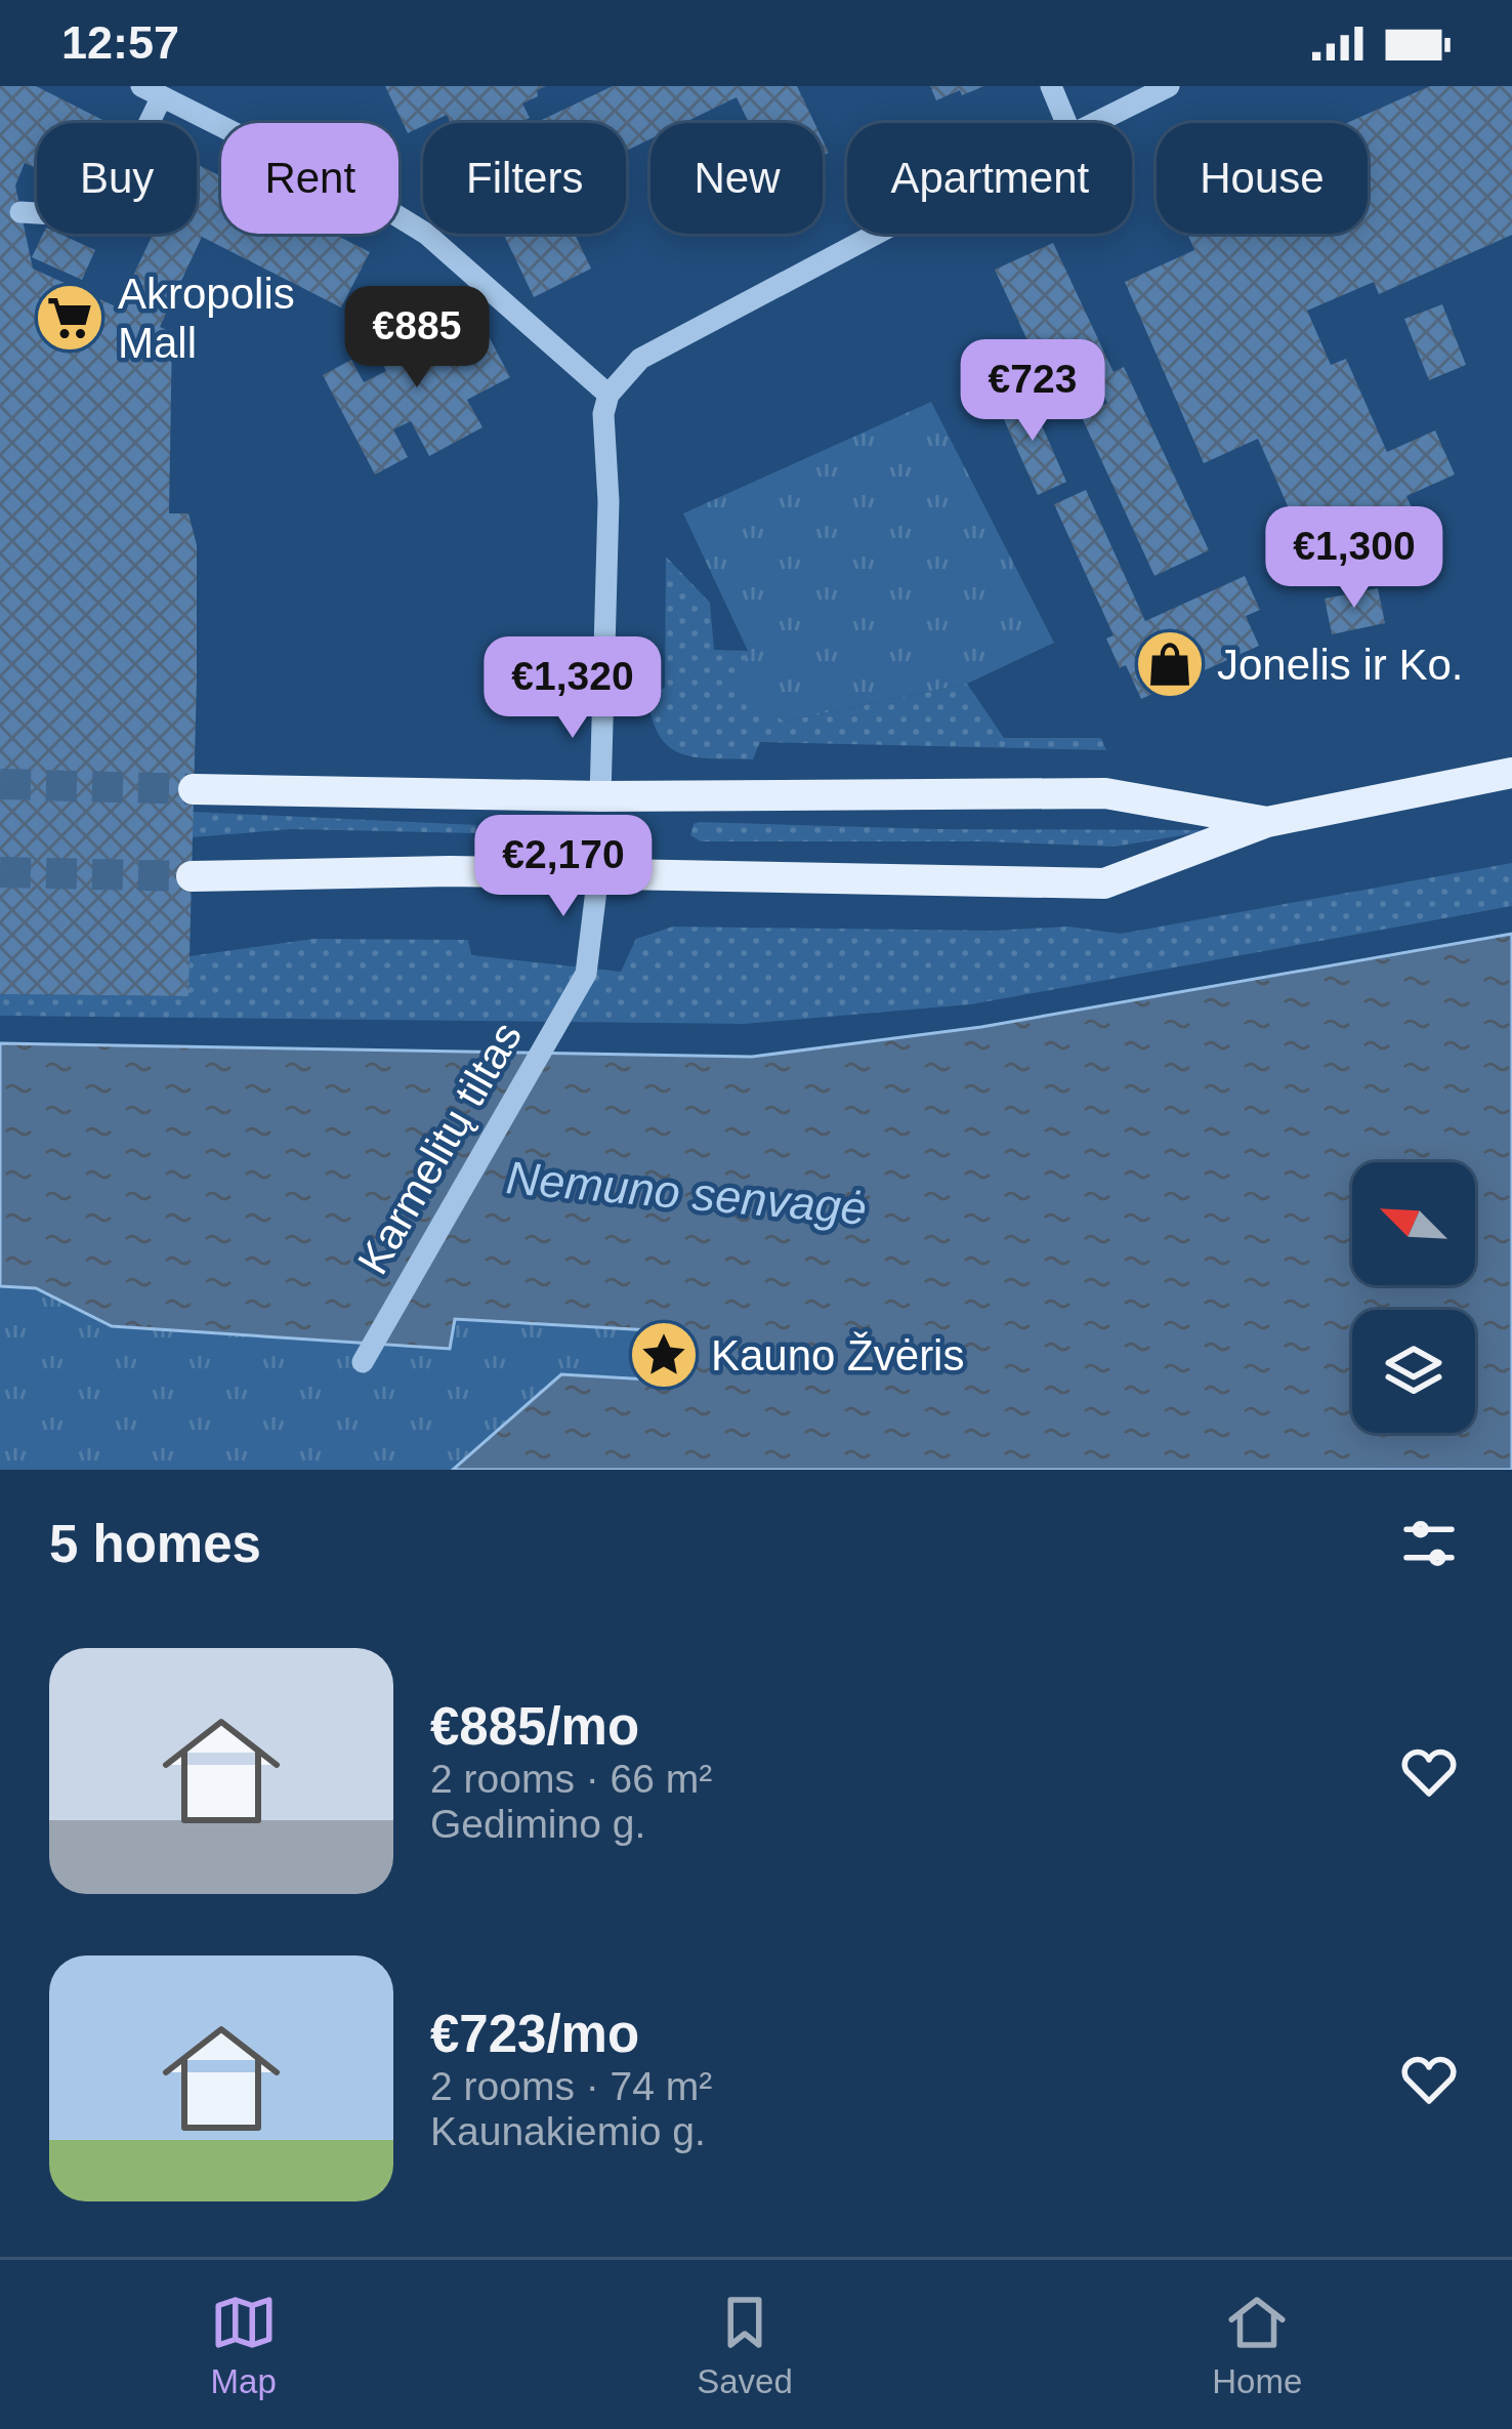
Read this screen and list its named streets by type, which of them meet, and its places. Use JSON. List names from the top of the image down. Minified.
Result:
{"streets":{"street":["Karmelitų tiltas"]},"water":["Nemuno senvagė"],"places":{"supermarket":["Akropolis Mall"],"shop":["Jonelis ir Ko."],"place":["Kauno Žvėris"]},"north":"top left","page":{"status":"12:57","chip":["Buy","Rent","Filters","New","Apartment","House"],"price":["€885","€723","€1,300","€1,320","€2,170"],"heading":"5 homes","list":[{"name":"€885/mo","note":"2 rooms · 66 m² · Gedimino g."},{"name":"€723/mo","note":"2 rooms · 74 m² · Kaunakiemio g."}],"tabs":["Map","Saved","Home"]}}
